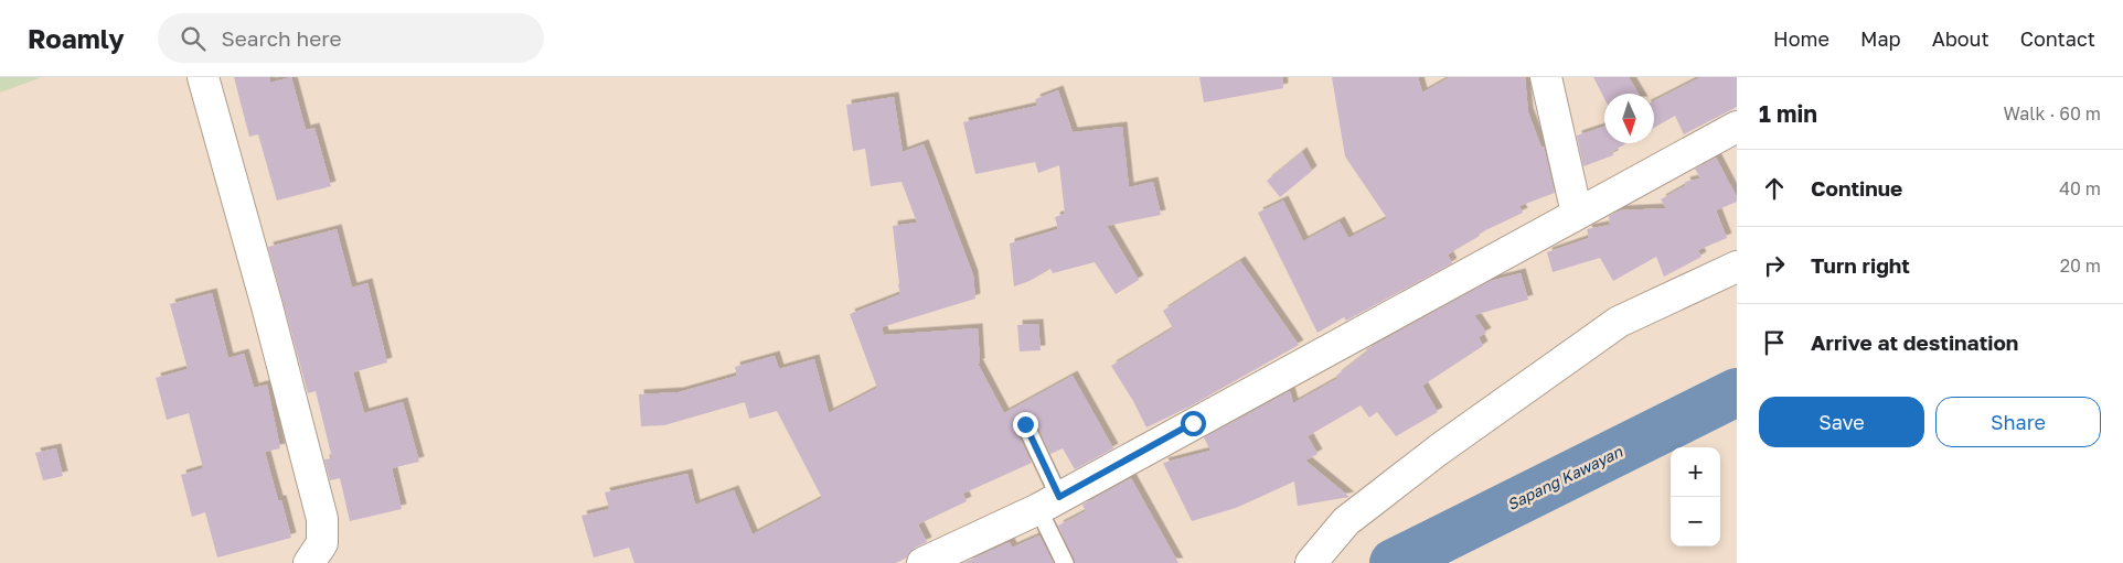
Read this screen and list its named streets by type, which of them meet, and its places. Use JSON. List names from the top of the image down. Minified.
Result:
{"water":["Sapang Kawayan"],"north":"bottom","page":{"header":"Roamly","search":"Search here","nav":["Home","Map","About","Contact"],"heading":["1 min","Walk · 60 m"],"list":[["Continue","40 m"],["Turn right","20 m"],"Arrive at destination"],"buttons":["Save","Share"],"map_buttons":["+","−"]}}
